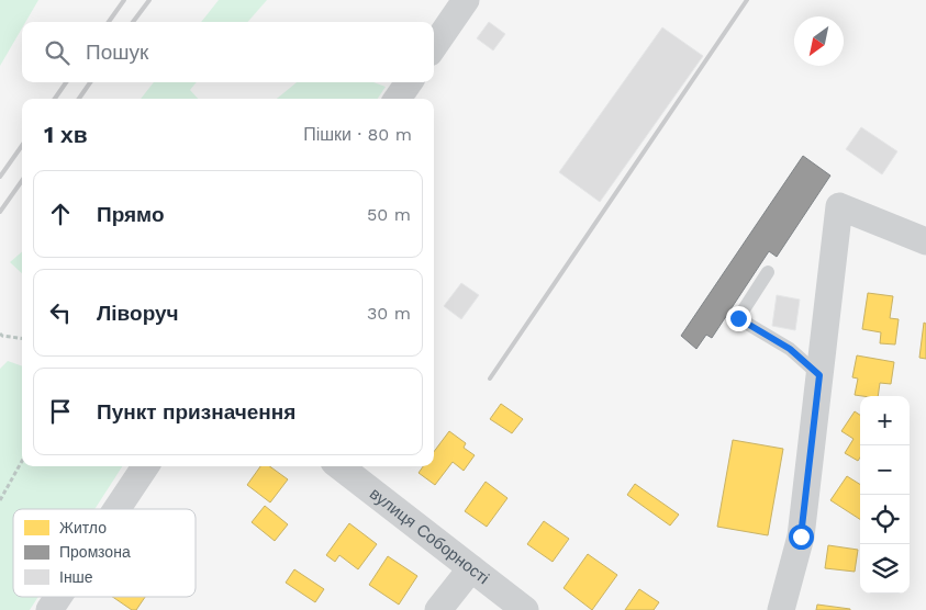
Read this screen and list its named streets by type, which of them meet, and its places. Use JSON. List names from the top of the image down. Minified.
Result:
{"streets":{"street":["вулиця Соборності"]},"legend":["Житло","Промзона","Інше"],"north":"bottom left","page":{"search":"Пошук","heading":["1 хв","Пішки · 80 m"],"list":[["Прямо","50 m"],["Ліворуч","30 m"],"Пункт призначення"],"map_buttons":["+","−"]}}
